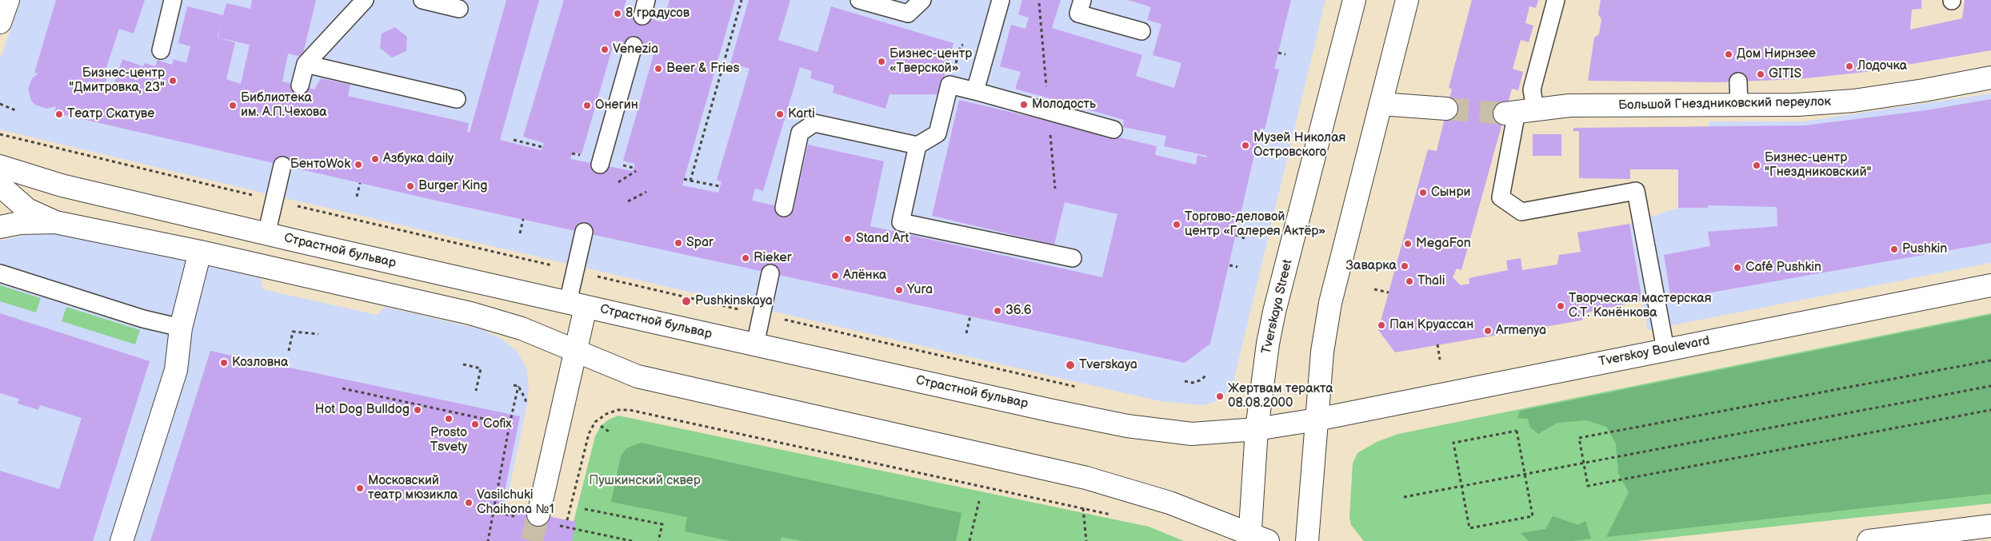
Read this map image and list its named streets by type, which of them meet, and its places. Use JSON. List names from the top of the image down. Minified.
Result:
{"streets":{"main road":["Большой Гнездниковский переулок","Страстной бульвар","Tverskaya Street","Tverskoy Boulevard"]},"crossings":[["Страстной бульвар","Tverskaya Street"],["Страстной бульвар","Tverskoy Boulevard"]],"parks":["Пушкинский сквер"],"places":["8 градусов","Venezia","Дом Нирнзее","Бизнес-центр «Тверской»","Лодочка","Beer & Fries","GITIS","Бизнес-центр \"Дмитровка, 23\"","Молодость","Библиотека им. А.П.Чехова","Онегин","Театр Скатуве","Karti","Музей Николая Островского","Азбука daily","БентоWok","Бизнес-центр \"Гнездниковский\"","Burger King","Сынри","Торгово-деловой центр «Галерея Актёр»","Stand Art","Spar","MegaFon","Pushkin","Rieker","Заварка","Café Pushkin","Алёнка","Thali","Yura","Pushkinskaya","Творческая мастерская С.Т. Конёнкова","36.6","Пан Круассан","Armenya","Козловна","Tverskaya","Жертвам теракта 08.08.2000","Hot Dog Bulldog","Prosto Tsvety","Cofix","Московский театр мюзикла","Vasilchuki Chaihona №1"]}
